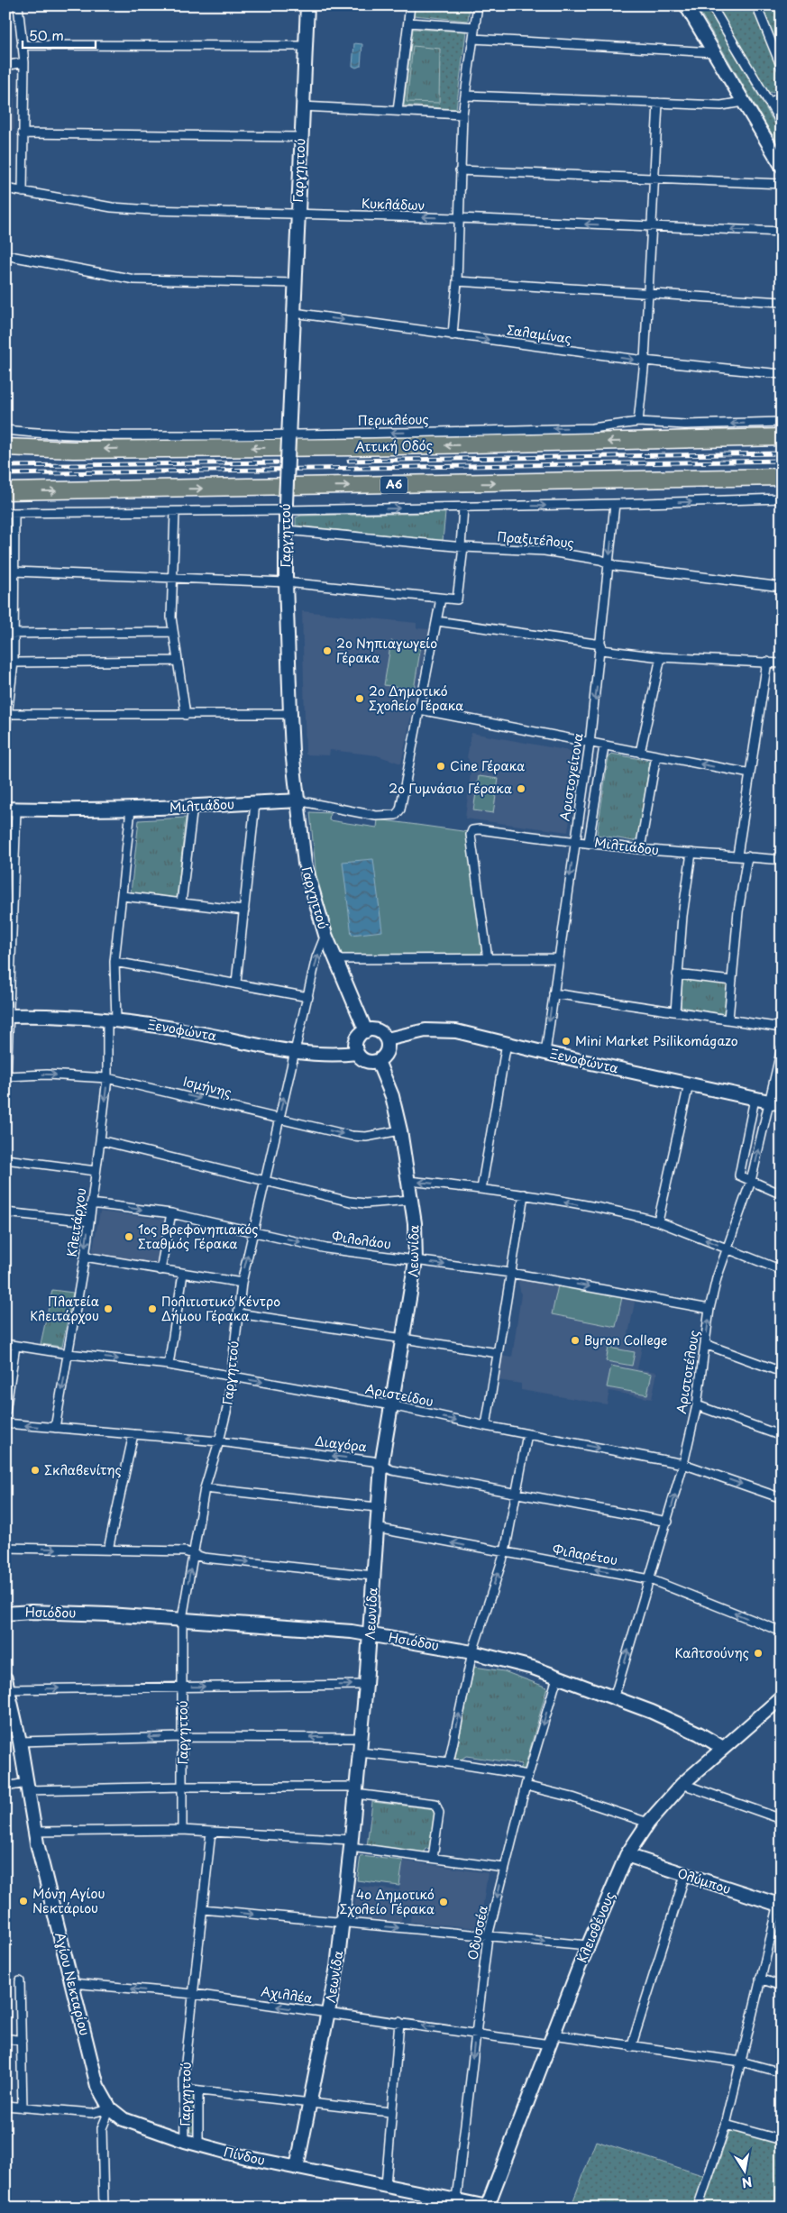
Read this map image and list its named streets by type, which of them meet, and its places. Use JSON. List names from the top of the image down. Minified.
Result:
{"streets":{"highway":["Αττική Οδός","Α6"],"street":["Γαργηττού","Κυκλάδων","Σαλαμίνας","Περικλέους","Πραξιτέλους","Αριστογείτονα","Μιλτιάδου","Ξενοφώντα","Ισμήνης","Κλειτάρχου","Φιλολάου","Λεωνίδα","Αριστοτέλους","Αριστείδου","Διαγόρα","Φιλαρέτου","Ησιόδου","Ολύμπου","Κλεισθένους","Οδυσσέα","Αγίου Νεκταρίου","Αχιλλέα","Πίνδου"]},"crossings":[["Γαργηττού","Κυκλάδων"],["Γαργηττού","Σαλαμίνας"],["Γαργηττού","Περικλέους"],["Γαργηττού","Πραξιτέλους"],["Γαργηττού","Μιλτιάδου"],["Γαργηττού","Ξενοφώντα"],["Γαργηττού","Ισμήνης"],["Γαργηττού","Φιλολάου"],["Γαργηττού","Αριστείδου"],["Γαργηττού","Διαγόρα"],["Γαργηττού","Ησιόδου"],["Γαργηττού","Αχιλλέα"],["Γαργηττού","Πίνδου"],["Πραξιτέλους","Αριστογείτονα"],["Αριστογείτονα","Μιλτιάδου"],["Αριστογείτονα","Ξενοφώντα"],["Μιλτιάδου","Κλειτάρχου"],["Ξενοφώντα","Κλειτάρχου"],["Ξενοφώντα","Λεωνίδα"],["Ξενοφώντα","Αριστοτέλους"],["Ισμήνης","Κλειτάρχου"],["Ισμήνης","Λεωνίδα"],["Κλειτάρχου","Φιλολάου"],["Κλειτάρχου","Αριστείδου"],["Κλειτάρχου","Διαγόρα"],["Φιλολάου","Λεωνίδα"],["Φιλολάου","Αριστοτέλους"],["Λεωνίδα","Αριστείδου"],["Λεωνίδα","Διαγόρα"],["Λεωνίδα","Φιλαρέτου"],["Λεωνίδα","Ησιόδου"],["Λεωνίδα","Αχιλλέα"],["Λεωνίδα","Πίνδου"],["Αριστοτέλους","Αριστείδου"],["Αριστοτέλους","Διαγόρα"],["Αριστοτέλους","Φιλαρέτου"],["Αριστοτέλους","Ησιόδου"],["Ησιόδου","Κλεισθένους"],["Ησιόδου","Οδυσσέα"],["Ολύμπου","Κλεισθένους"],["Κλεισθένους","Αχιλλέα"],["Κλεισθένους","Πίνδου"],["Οδυσσέα","Αχιλλέα"],["Οδυσσέα","Πίνδου"],["Αγίου Νεκταρίου","Αχιλλέα"],["Αγίου Νεκταρίου","Πίνδου"]],"one_way":["Περικλέους","Αριστογείτονα","Αριστοτέλους","Φιλαρέτου","Οδυσσέα","Αχιλλέα"],"places":["2ο Νηπιαγωγείο Γέρακα","2ο Δημοτικό Σχολείο Γέρακα","Cine Γέρακα","2ο Γυμνάσιο Γέρακα","Mini Market Psilikomágazo","1ος Βρεφονηπιακός Σταθμός Γέρακα","Πλατεία Κλειτάρχου","Πολιτιστικό Κέντρο Δήμου Γέρακα","Byron College","Σκλαβενίτης","Καλτσούνης","Μόνη Αγίου Νεκτάριου","4ο Δημοτικό Σχολείο Γέρακα"],"scale_bar":"50 m","north":"bottom"}
